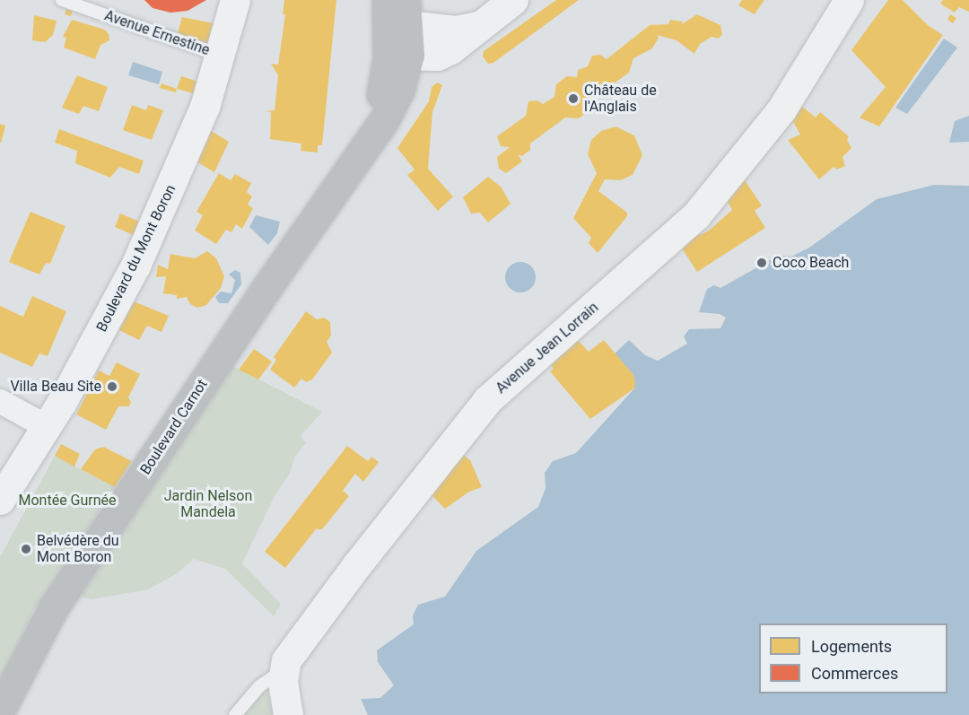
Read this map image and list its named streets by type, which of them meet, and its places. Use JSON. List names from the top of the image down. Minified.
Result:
{"streets":{"main road":["Boulevard Carnot"],"street":["Boulevard du Mont Boron","Avenue Jean Lorrain"],"lane":["Avenue Ernestine"]},"crossings":[["Avenue Ernestine","Boulevard du Mont Boron"]],"parks":["Jardin Nelson Mandela","Montée Gurnée"],"places":["Château de l'Anglais","Coco Beach","Villa Beau Site","Belvédère du Mont Boron"],"legend":["Logements","Commerces"]}
